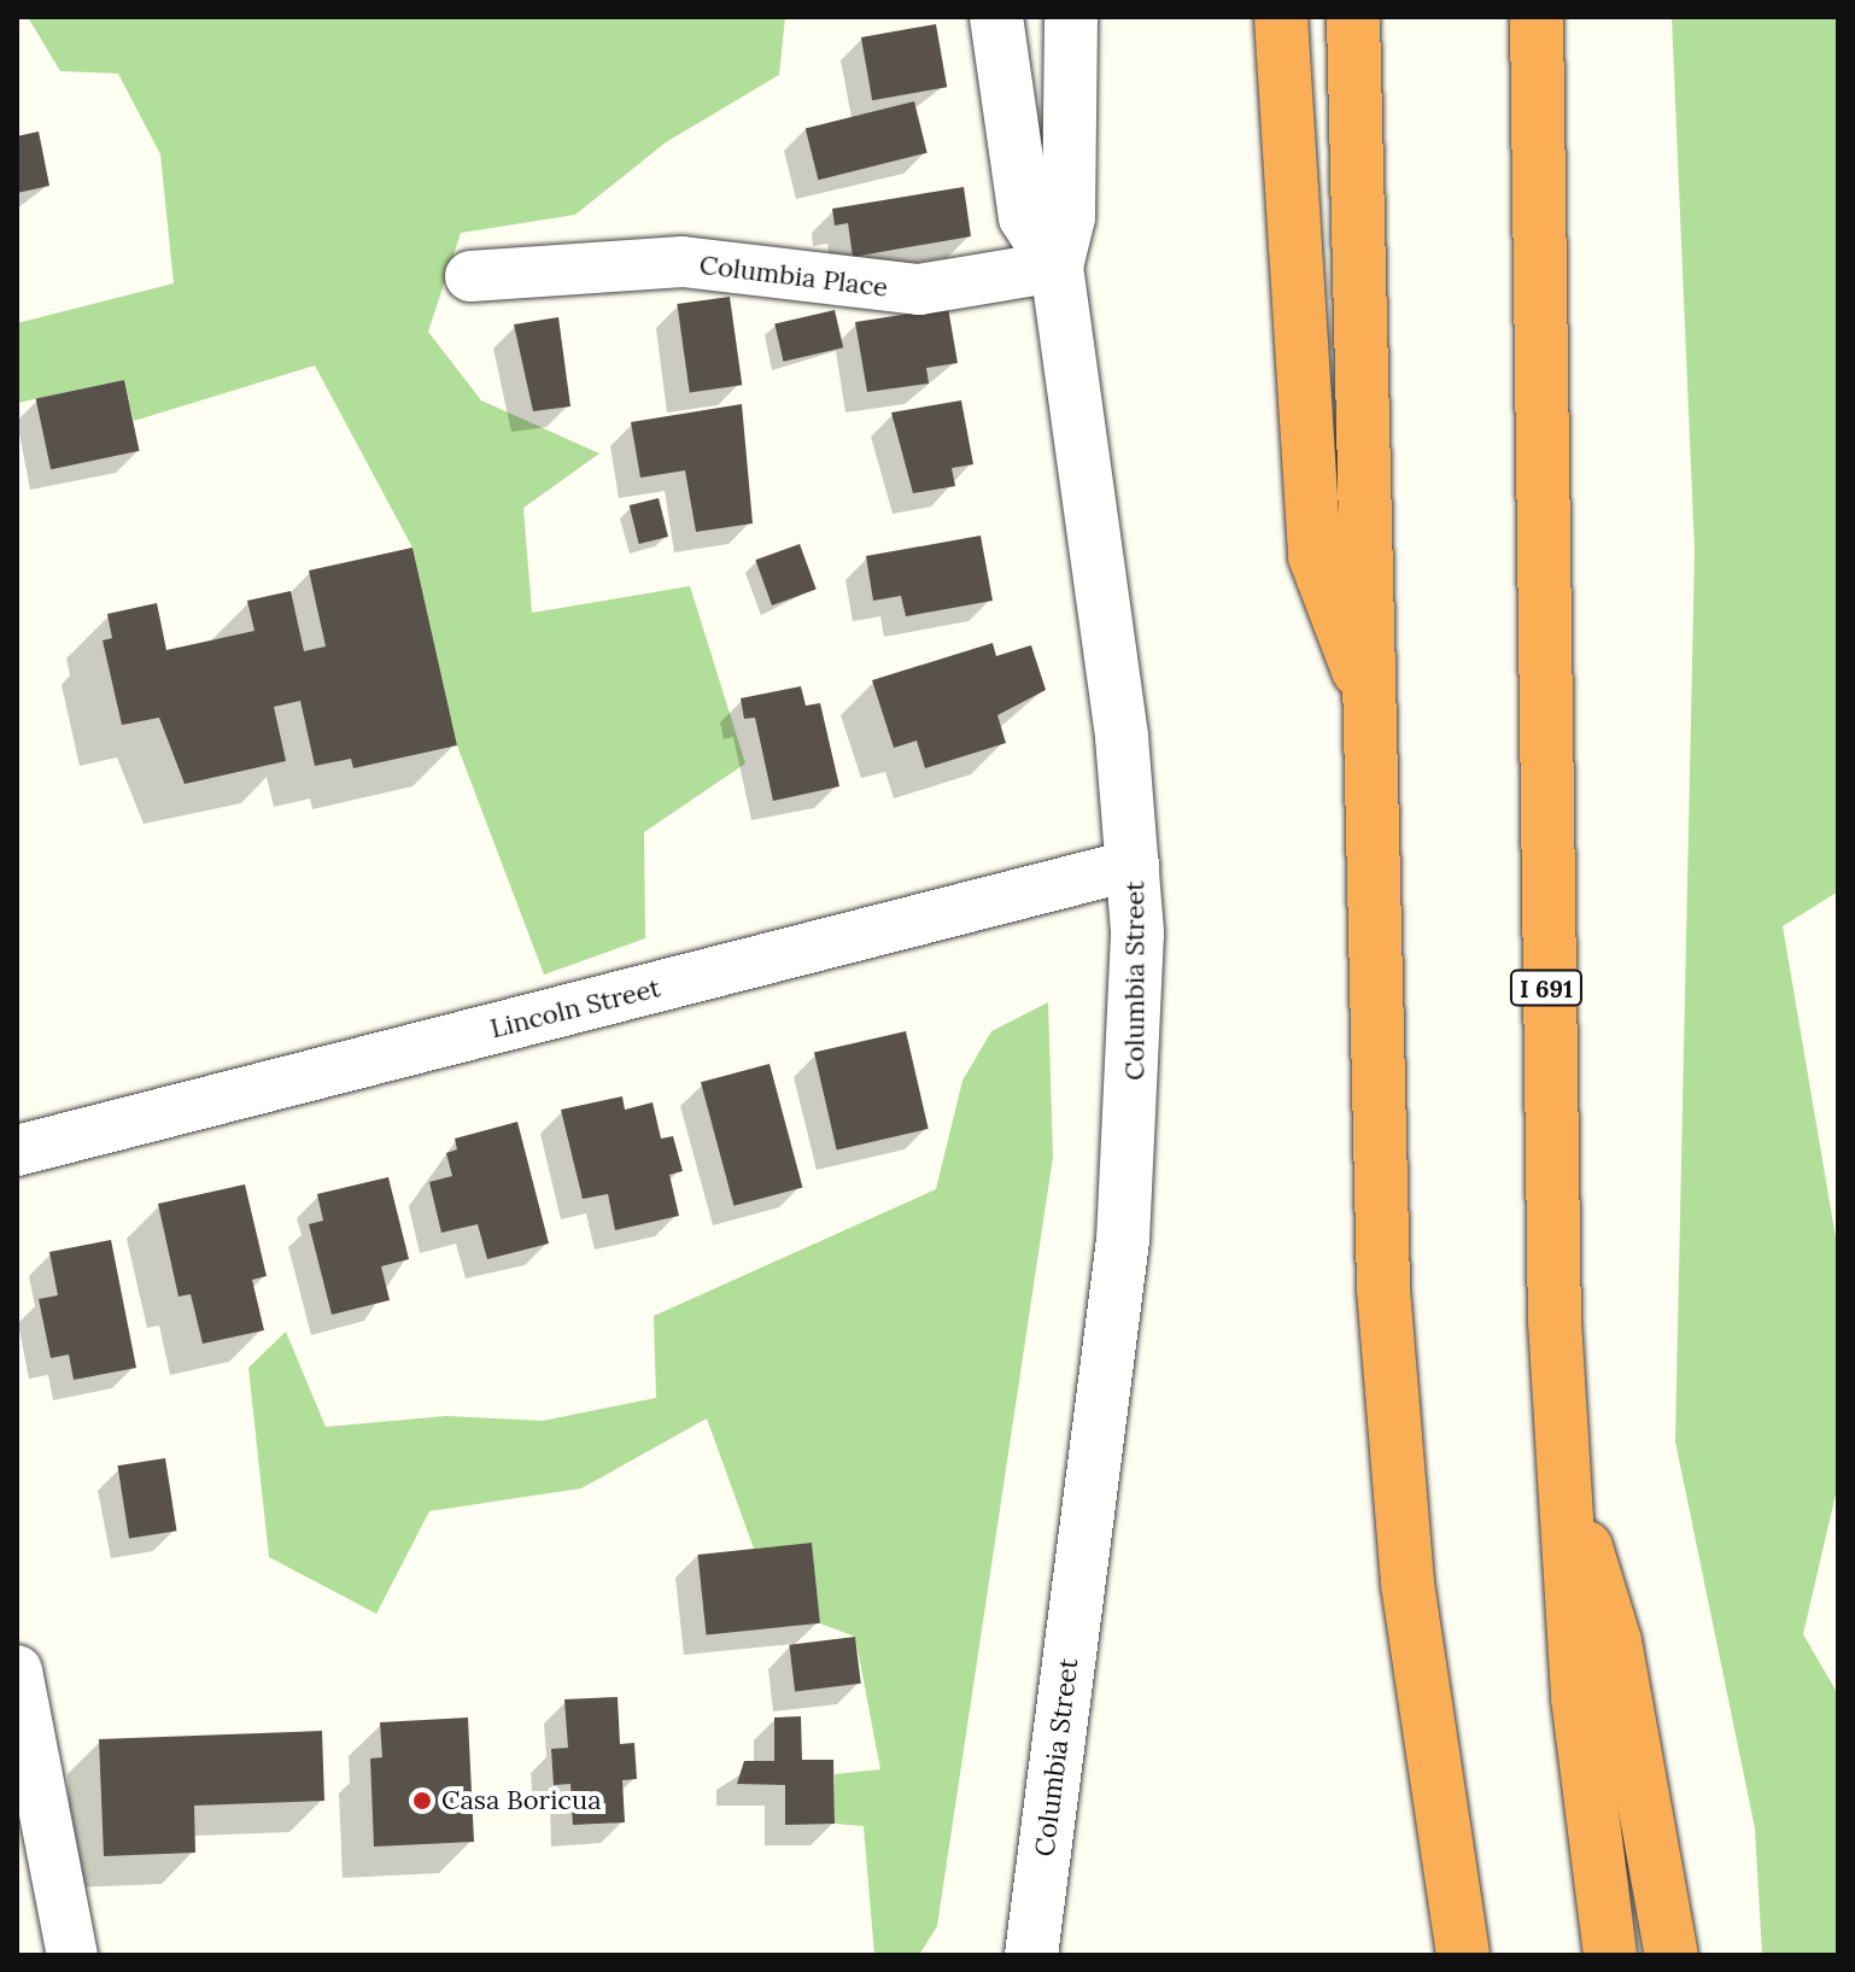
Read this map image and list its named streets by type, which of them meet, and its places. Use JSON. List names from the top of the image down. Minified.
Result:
{"streets":{"highway":["I 691"],"street":["Columbia Place","Columbia Street","Lincoln Street"]},"crossings":[["Columbia Place","Columbia Street"],["Columbia Street","Lincoln Street"]],"places":["Casa Boricua"]}
